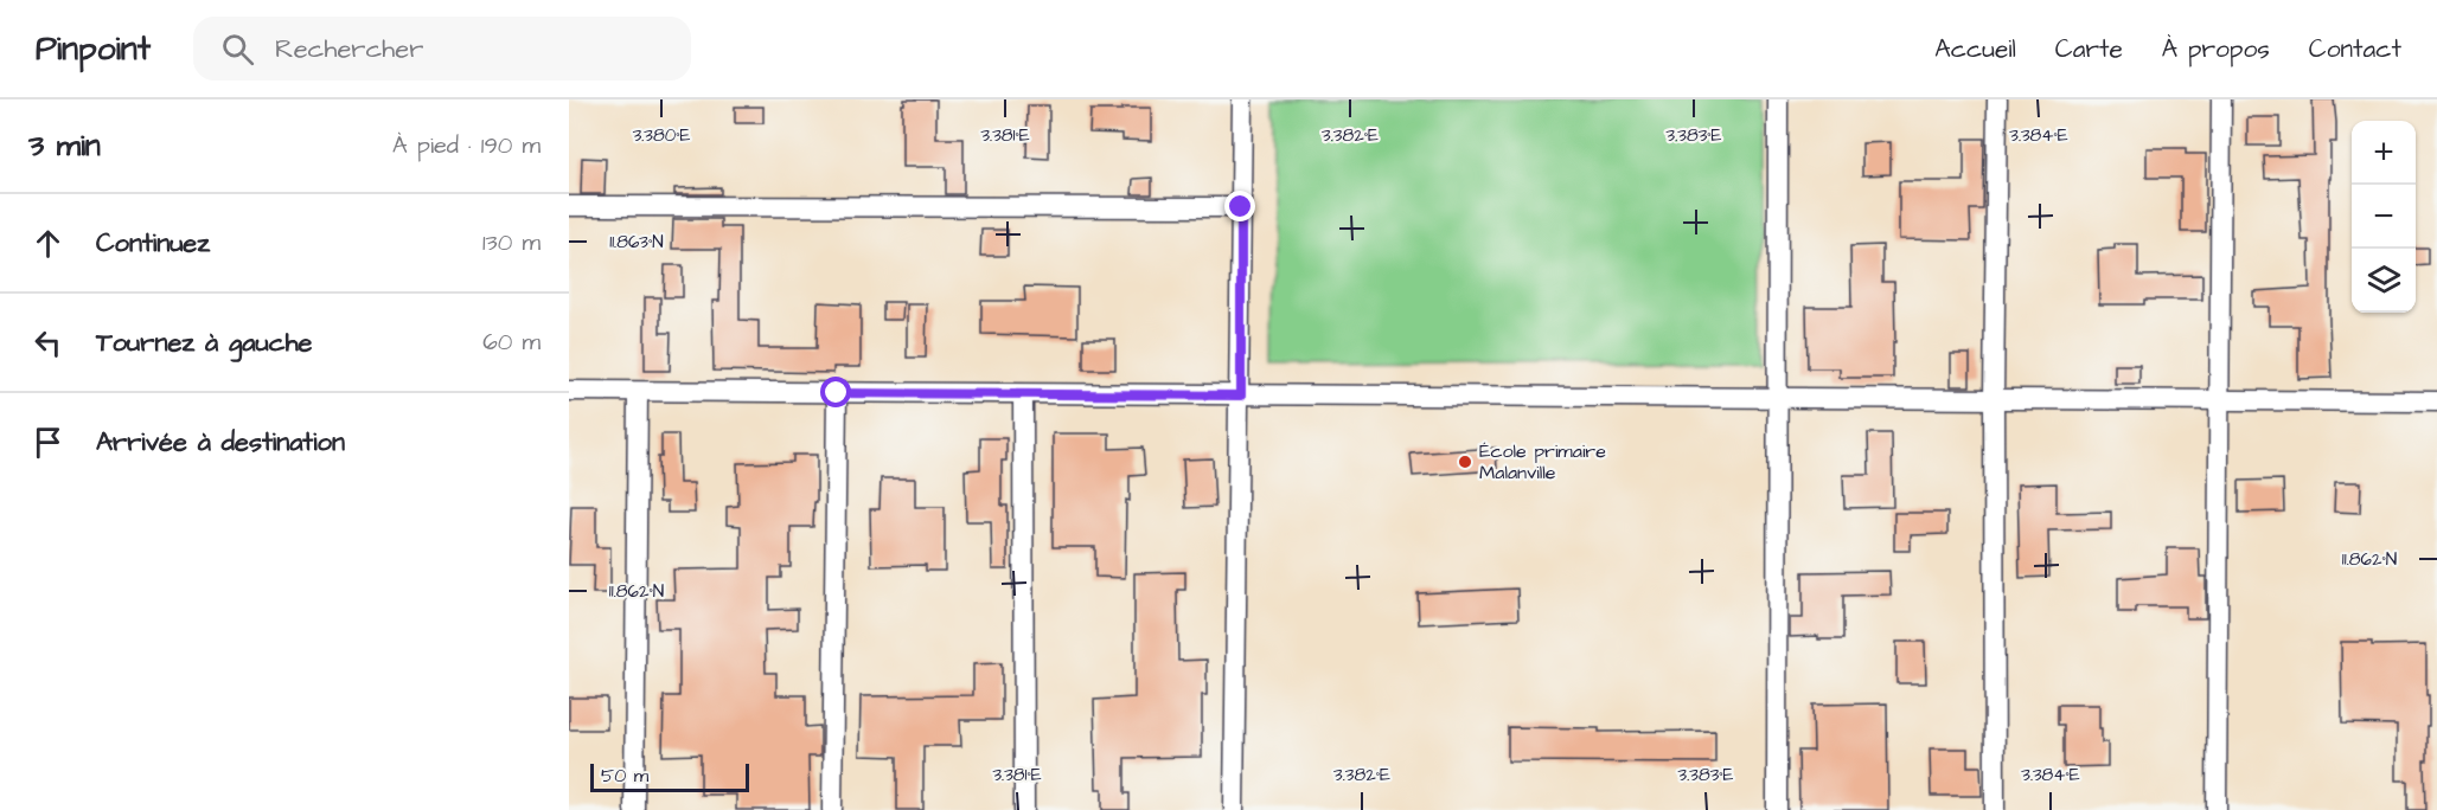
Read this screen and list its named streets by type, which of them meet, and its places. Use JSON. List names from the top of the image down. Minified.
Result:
{"places":["École primaire Malanville"],"scale_bar":"50 m","page":{"header":"Pinpoint","search":"Rechercher","nav":["Accueil","Carte","À propos","Contact"],"heading":["3 min","À pied · 190 m"],"map_buttons":["+","−"],"list":[["Continuez","130 m"],["Tournez à gauche","60 m"],"Arrivée à destination"],"scale":"50 m"},"coordinates":["3.380°E","3.381°E","3.382°E","3.383°E","3.384°E","11.863°N","11.862°N"]}
